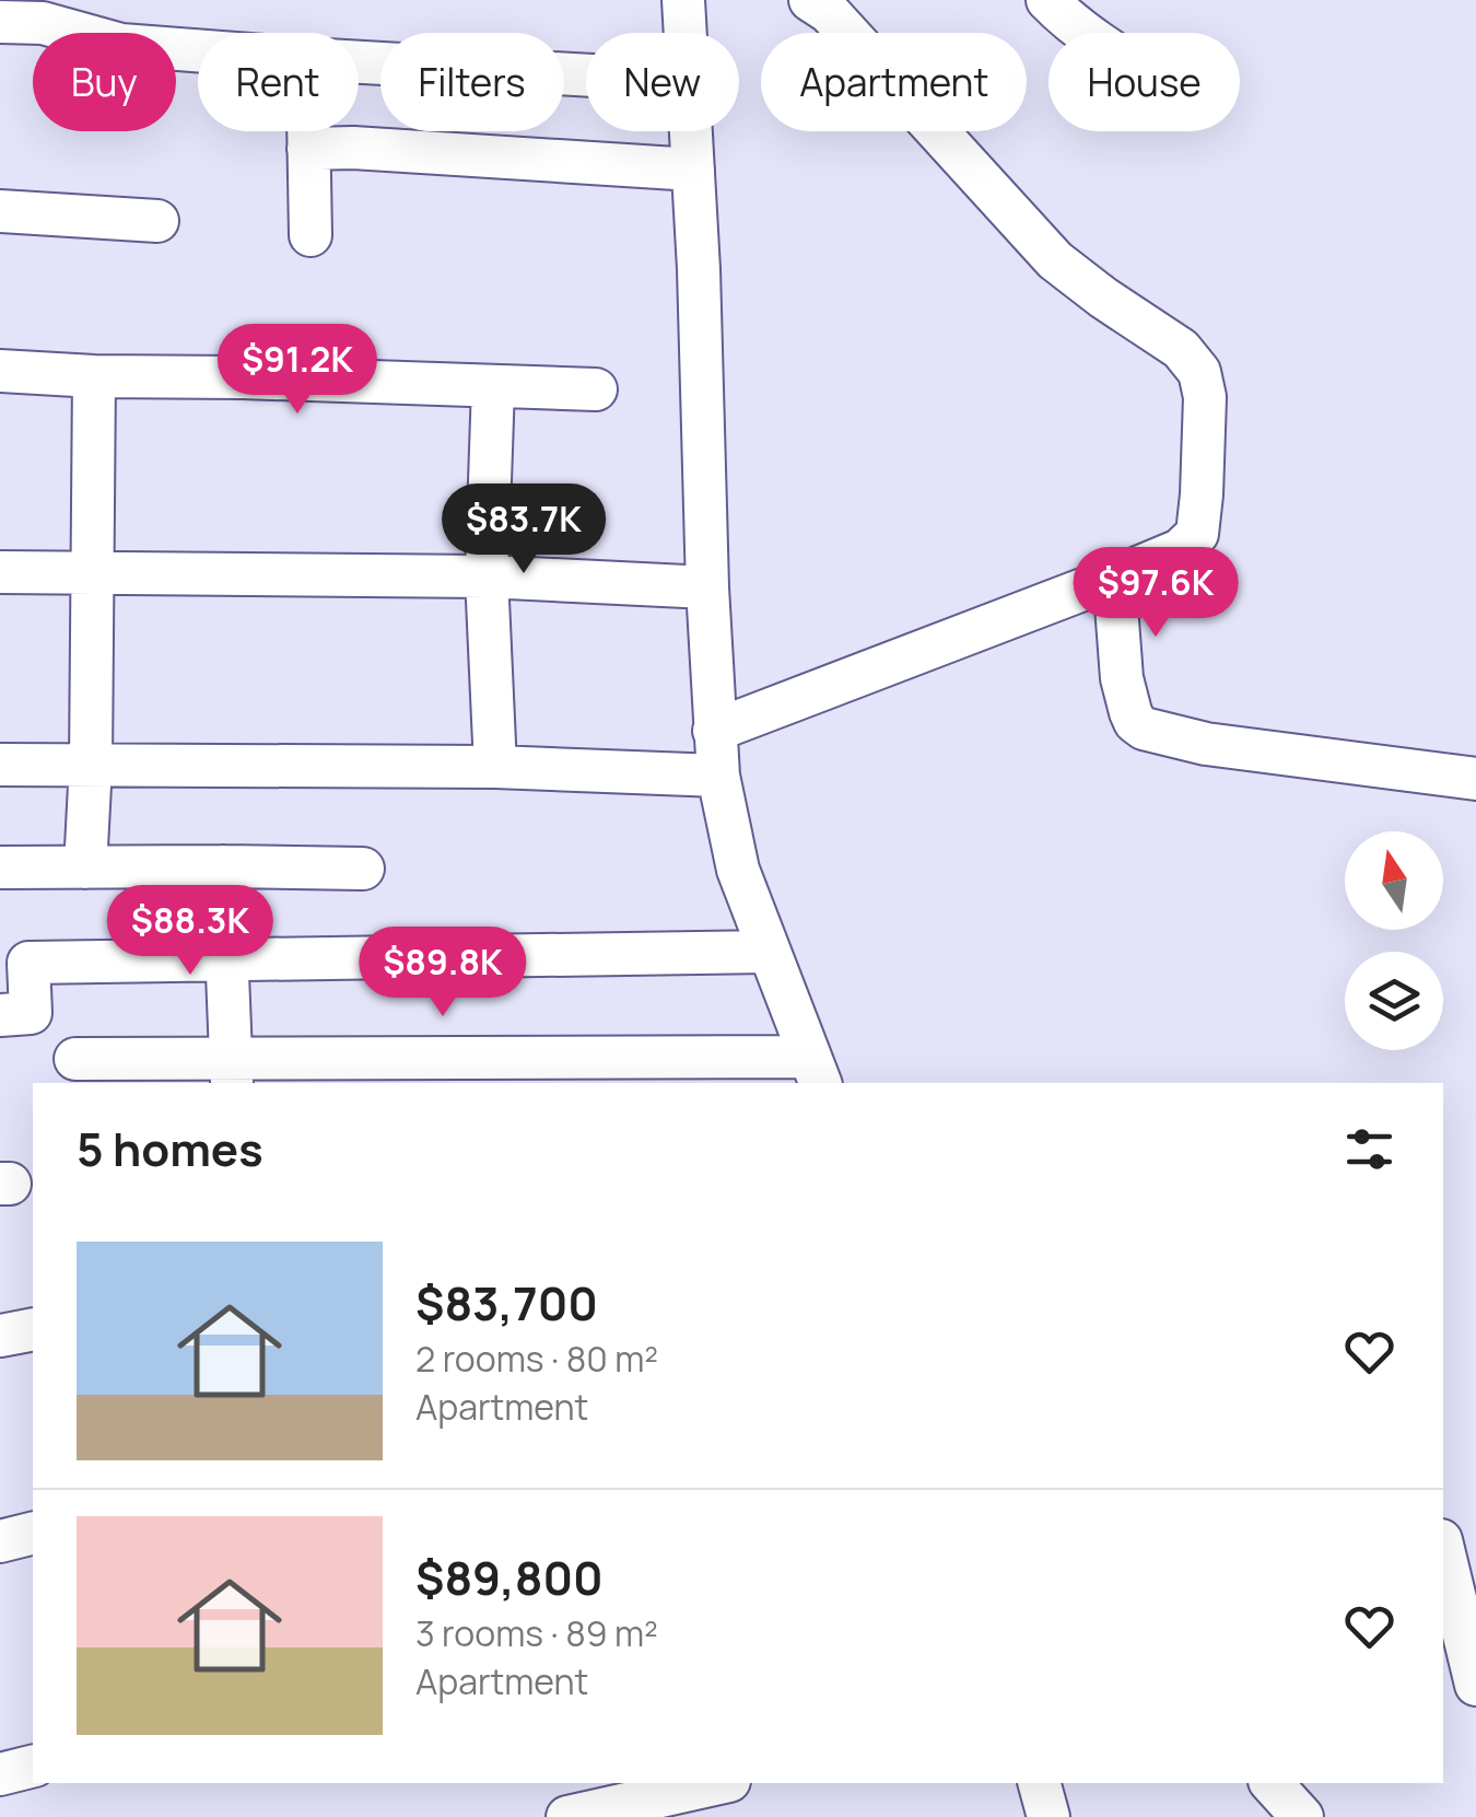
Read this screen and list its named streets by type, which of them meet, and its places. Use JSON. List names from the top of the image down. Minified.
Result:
{"north":"top","page":{"chip":["Buy","Rent","Filters","New","Apartment","House"],"price":["$91.2K","$83.7K","$97.6K","$88.3K","$89.8K"],"heading":"5 homes","list":[{"name":"$83,700","note":"2 rooms · 80 m² · Apartment"},{"name":"$89,800","note":"3 rooms · 89 m² · Apartment"}]}}
